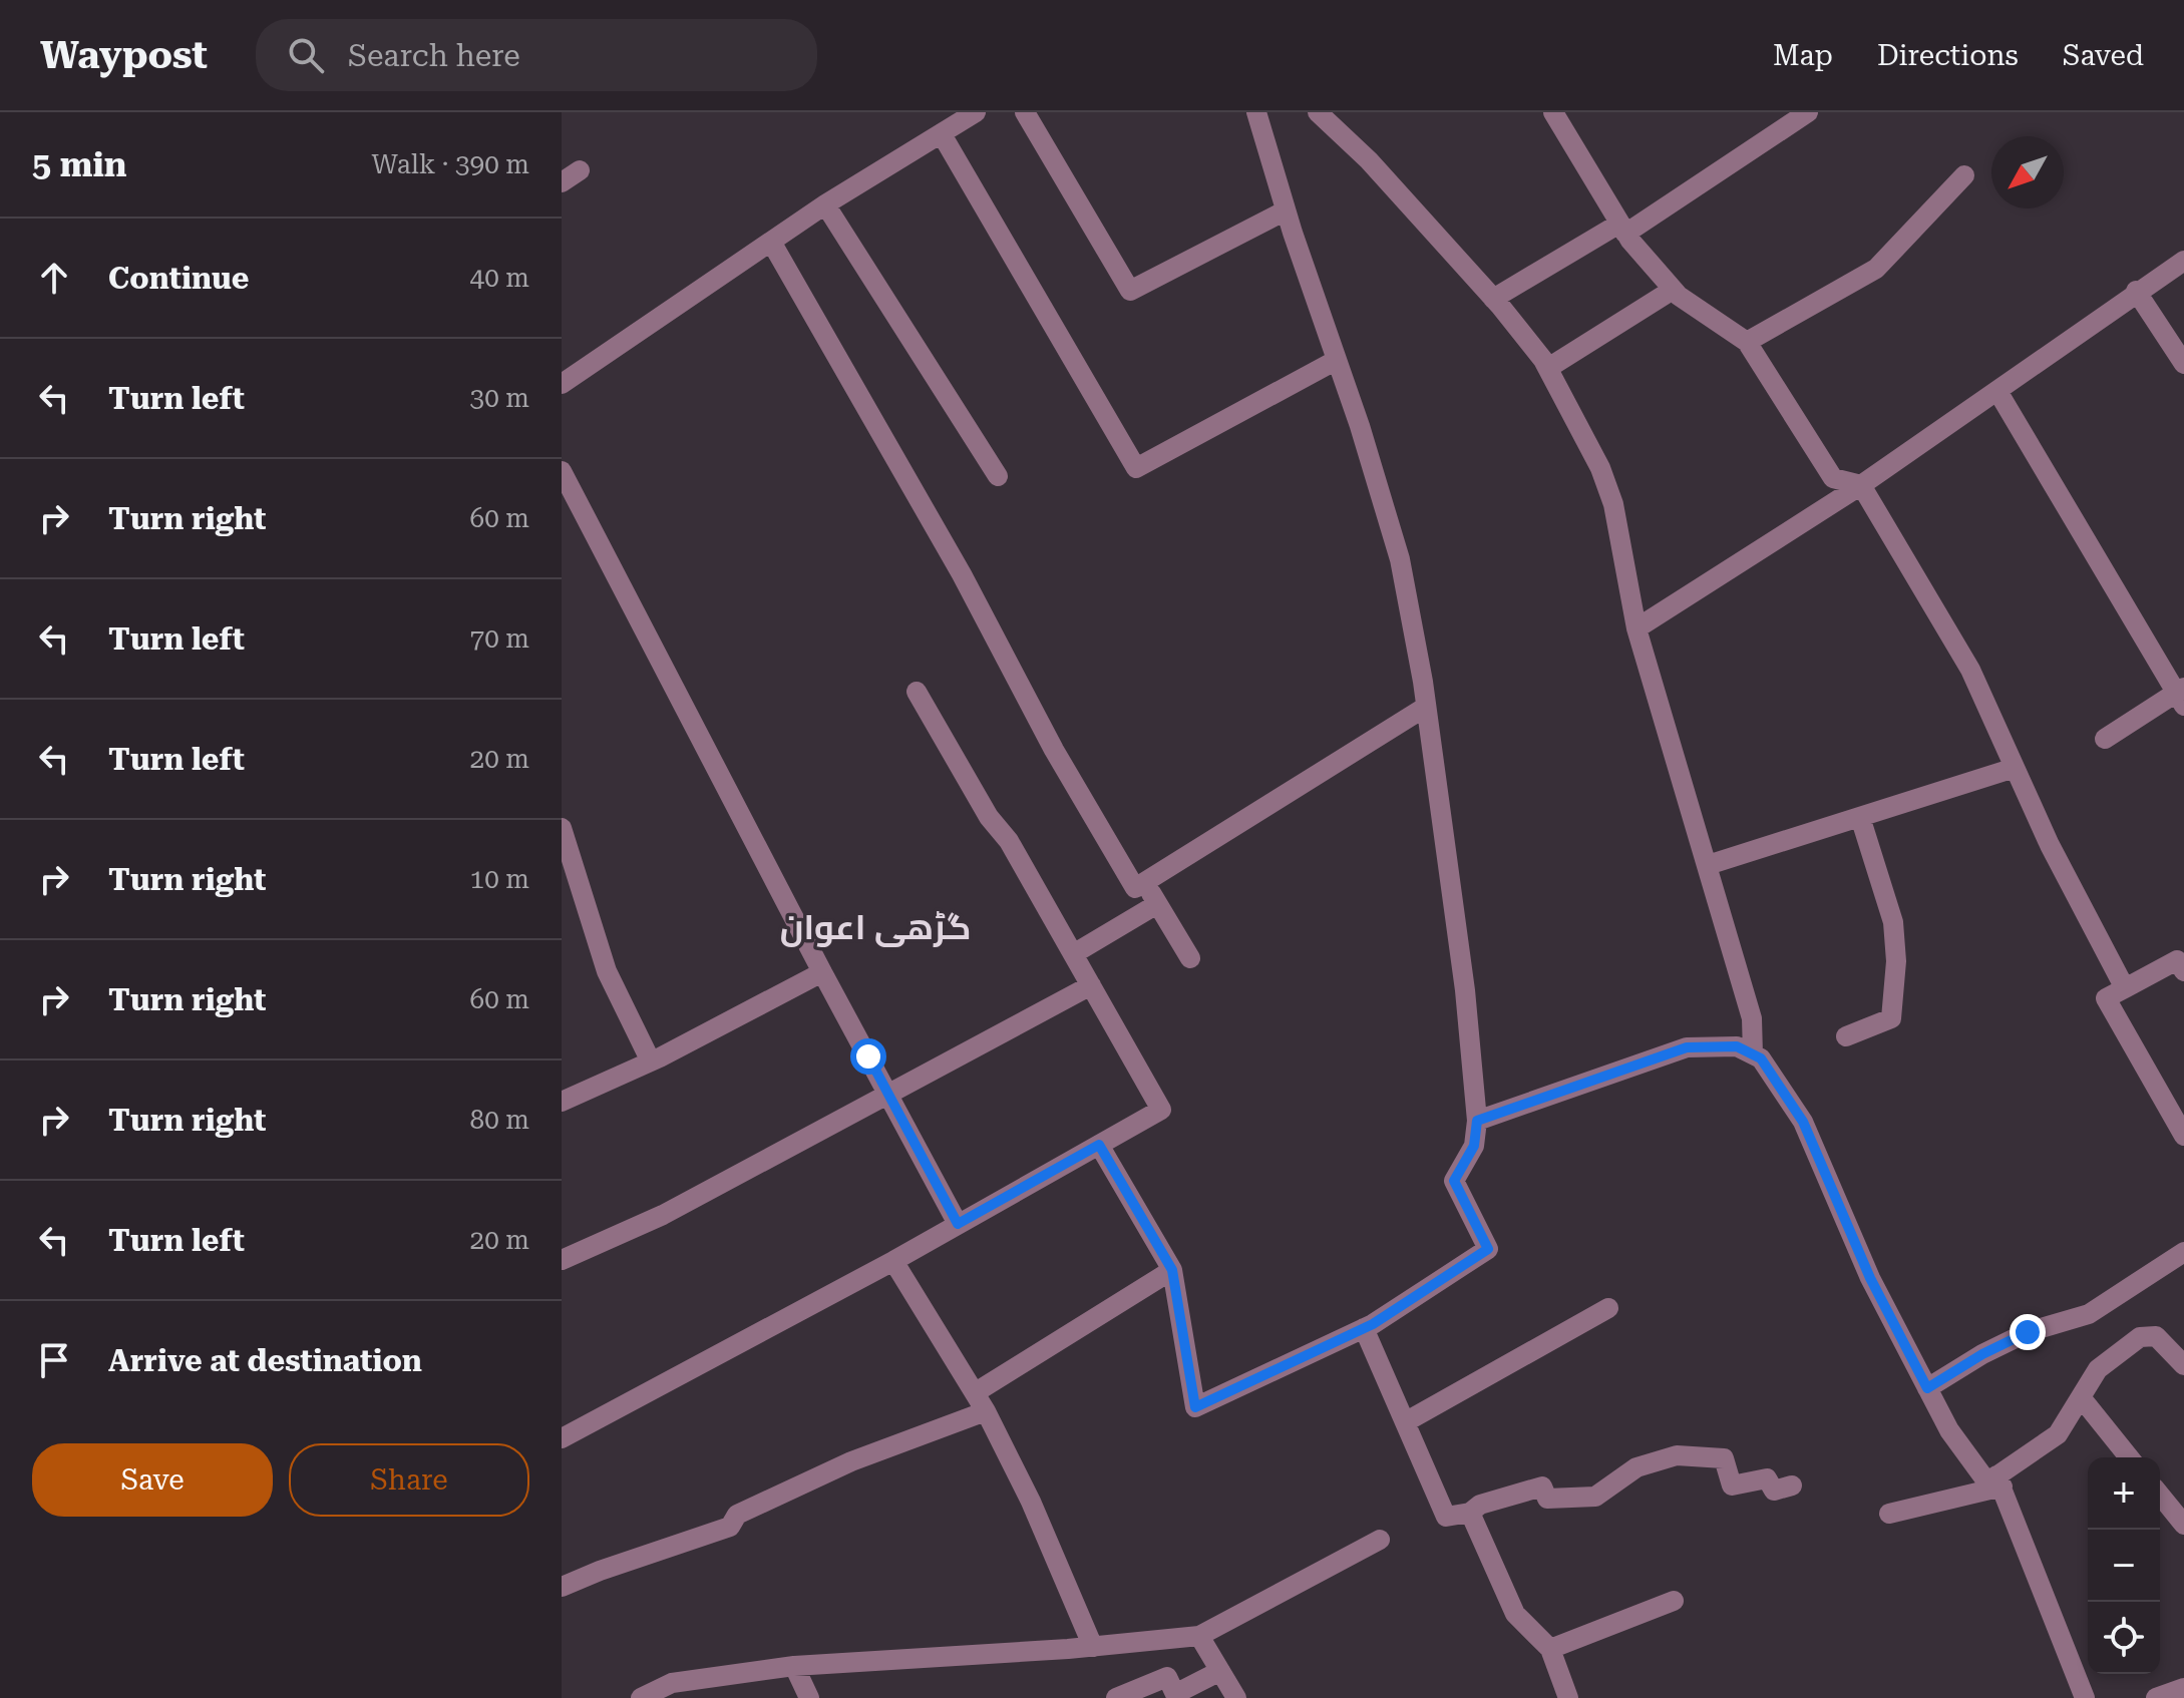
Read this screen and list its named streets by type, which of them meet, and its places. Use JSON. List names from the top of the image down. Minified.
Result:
{"districts":["گڑھی اعوان"],"north":"bottom left","page":{"header":"Waypost","search":"Search here","nav":["Map","Directions","Saved"],"heading":["5 min","Walk · 390 m"],"list":[["Continue","40 m"],["Turn left","30 m"],["Turn right","60 m"],["Turn left","70 m"],["Turn left","20 m"],["Turn right","10 m"],["Turn right","60 m"],["Turn right","80 m"],["Turn left","20 m"],"Arrive at destination"],"buttons":["Save","Share"],"map_buttons":["+","−"]}}
